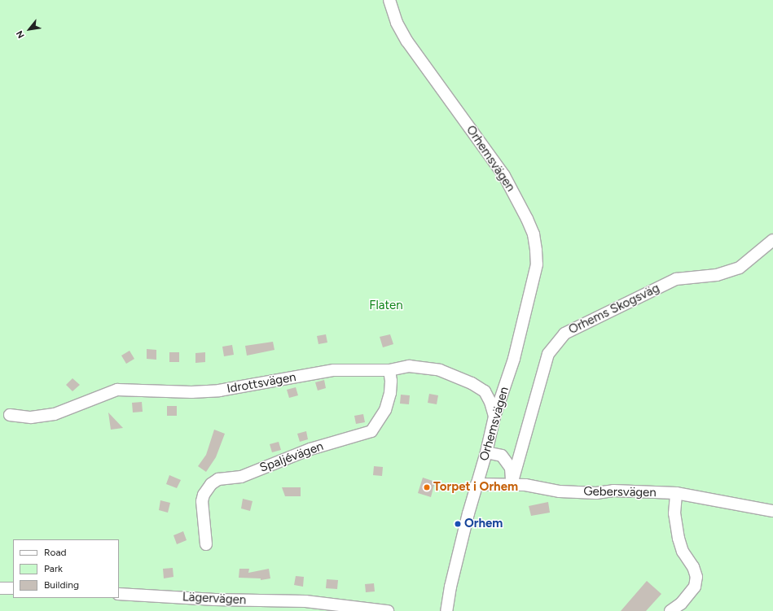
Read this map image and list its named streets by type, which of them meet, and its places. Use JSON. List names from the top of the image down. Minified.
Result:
{"streets":{"street":["Orhemsvägen","Orhems Skogsväg","Idrottsvägen","Spaljévägen","Gebersvägen","Lägervägen"]},"crossings":[["Orhemsvägen","Idrottsvägen"],["Orhems Skogsväg","Gebersvägen"],["Idrottsvägen","Spaljévägen"]],"parks":["Flaten"],"places":["Torpet i Orhem","Orhem"],"legend":["Road","Park","Building"],"north":"bottom left"}
